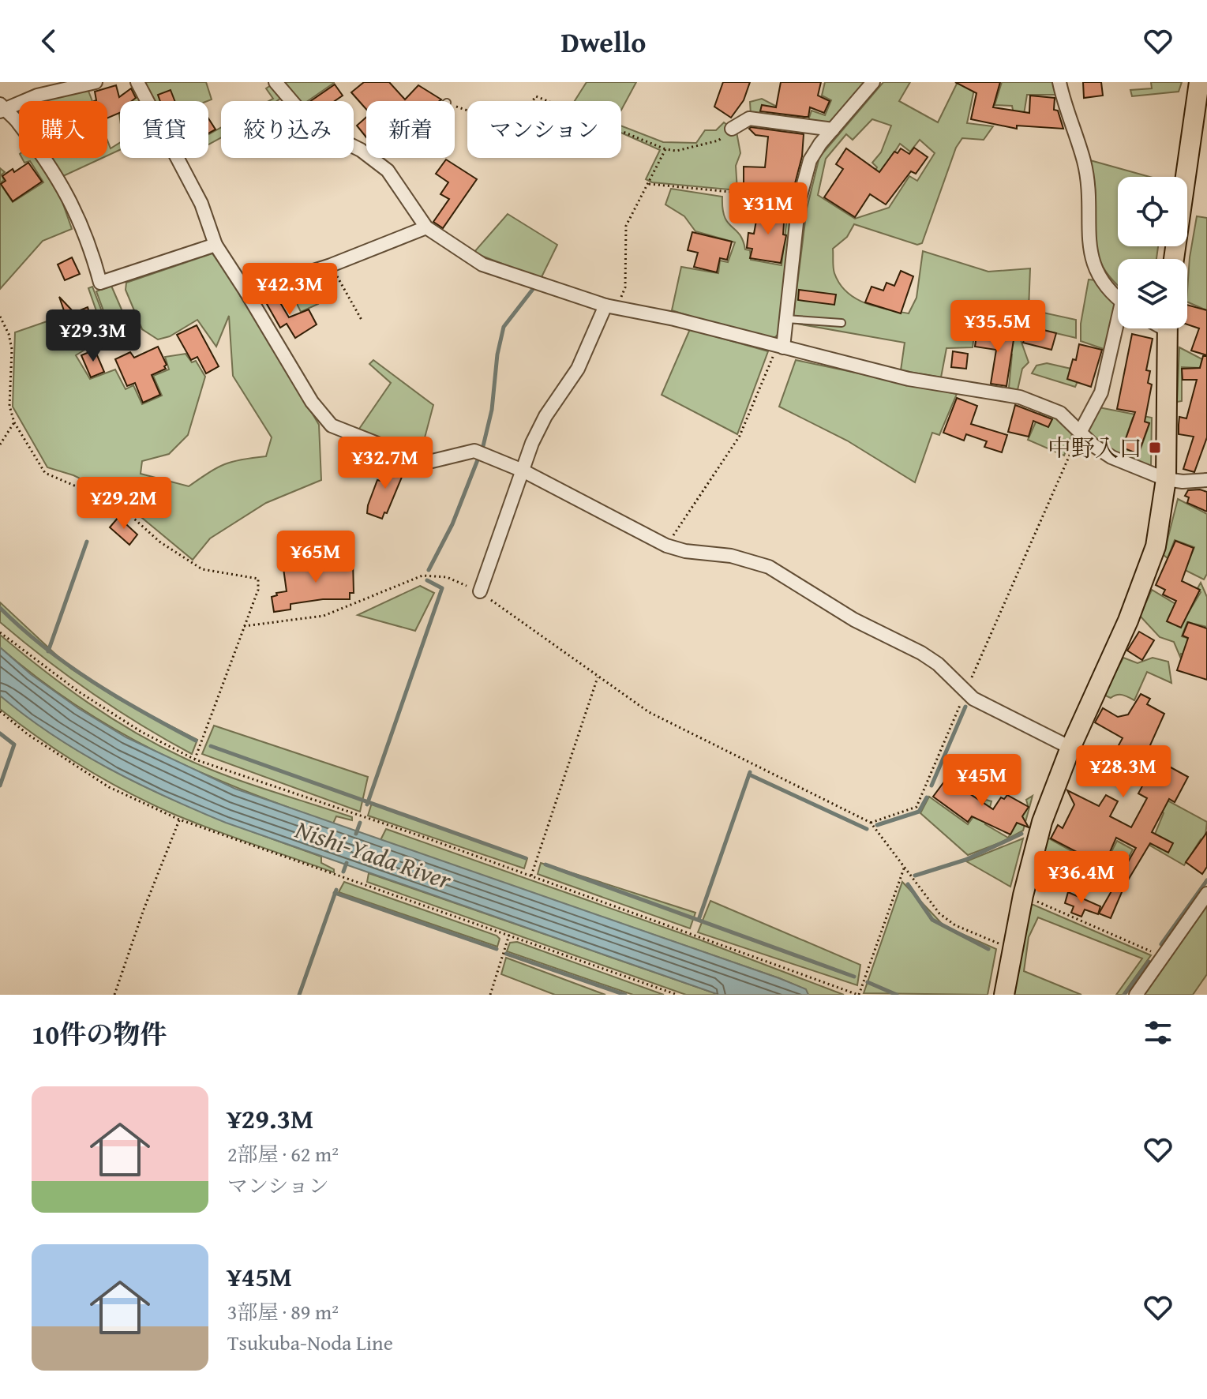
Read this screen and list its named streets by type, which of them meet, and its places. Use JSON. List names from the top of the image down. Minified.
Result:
{"water":["Nishi-Yada River"],"places":{"transit":["中野入口"]},"page":{"header":"Dwello","chip":["購入","賃貸","絞り込み","新着","マンション"],"price":["¥31M","¥42.3M","¥35.5M","¥29.3M","¥32.7M","¥29.2M","¥65M","¥28.3M","¥45M","¥36.4M"],"heading":"10件の物件","list":[{"name":"¥29.3M","note":"2部屋 · 62 m² · マンション"},{"name":"¥45M","note":"3部屋 · 89 m² · Tsukuba-Noda Line"}]}}
